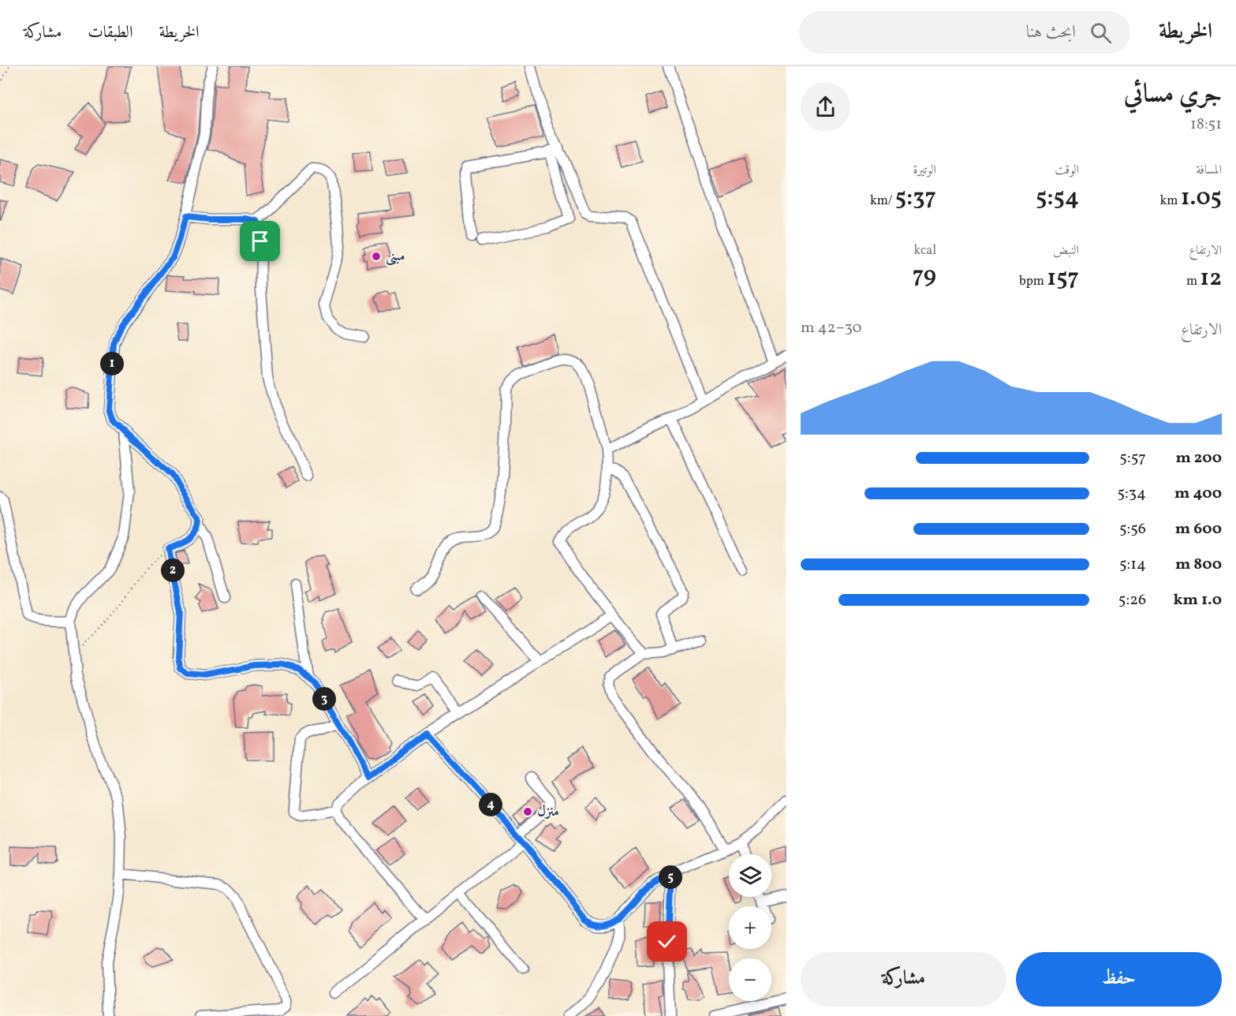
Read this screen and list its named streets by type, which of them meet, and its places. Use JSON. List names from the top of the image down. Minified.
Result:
{"places":["مبنى","منزل"],"page":{"header":"الخريطة","search":"ابحث هنا","nav":["الخريطة","الطبقات","مشاركة"],"heading":["جري مسائي","18:51"],"stats":[["المسافة","1.05 km"],["الوقت","5:54"],["الوتيرة","5:37 /km"],["الارتفاع","12 m"],["النبض","157 bpm"],["kcal","79"]],"chart":["الارتفاع","30–42 m"],"pins":["1","2","3","4","5"],"list":[{"name":"200 m","note":"5:57"},{"name":"400 m","note":"5:34"},{"name":"600 m","note":"5:56"},{"name":"800 m","note":"5:14"},{"name":"1.0 km","note":"5:26"}],"map_buttons":["+","−"],"buttons":["حفظ","مشاركة"]}}
